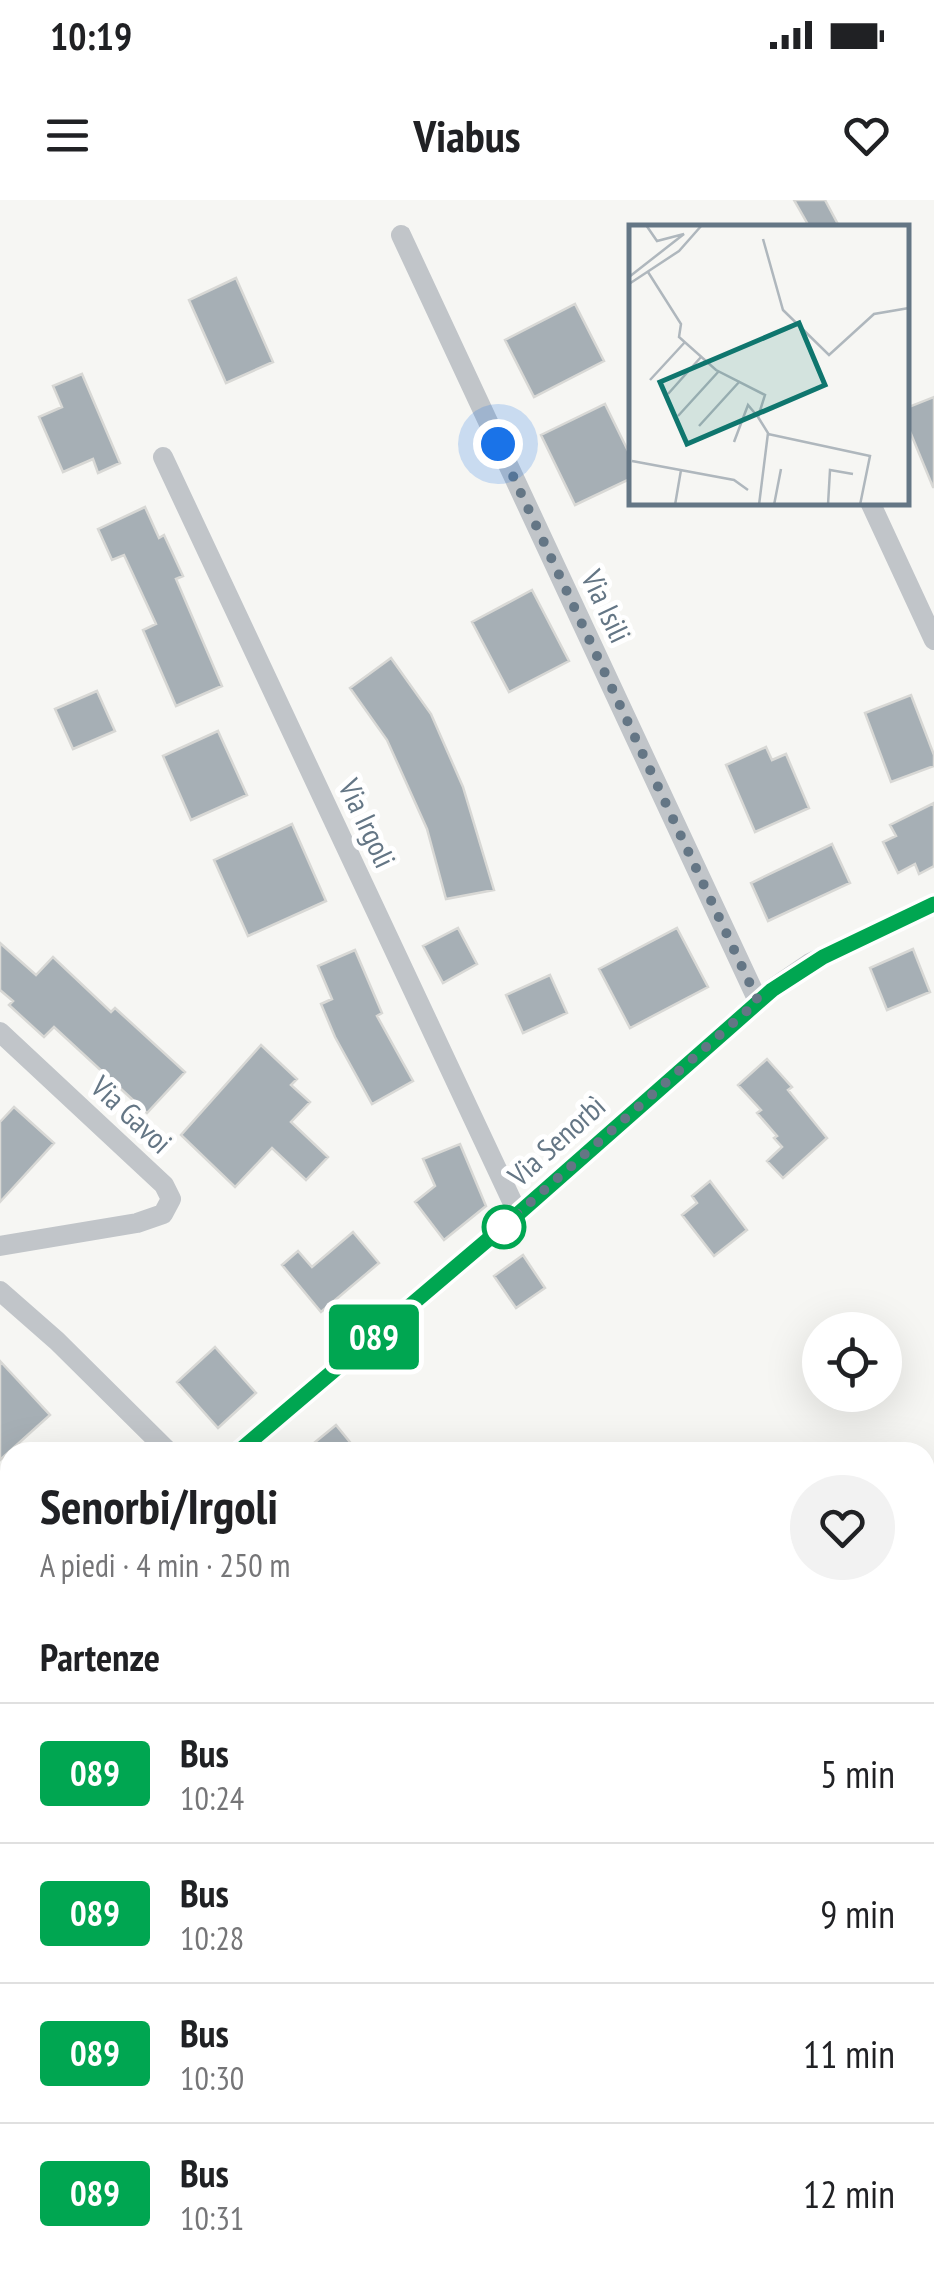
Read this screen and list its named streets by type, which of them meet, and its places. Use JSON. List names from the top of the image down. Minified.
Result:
{"streets":{"street":["Via Isili","Via Irgoli","Via Gavoi","Via Senorbì"]},"crossings":[["Via Isili","Via Senorbì"],["Via Irgoli","Via Senorbì"]],"lines":["bus line 089"],"page":{"status":"10:19","header":"Viabus","on_map":"089","heading":[["Senorbi/Irgoli","A piedi · 4 min · 250 m"],"Partenze"],"list":[{"mark":"089","name":"Bus","note":"10:24","value":"5 min"},{"mark":"089","name":"Bus","note":"10:28","value":"9 min"},{"mark":"089","name":"Bus","note":"10:30","value":"11 min"},{"mark":"089","name":"Bus","note":"10:31","value":"12 min"}]}}
